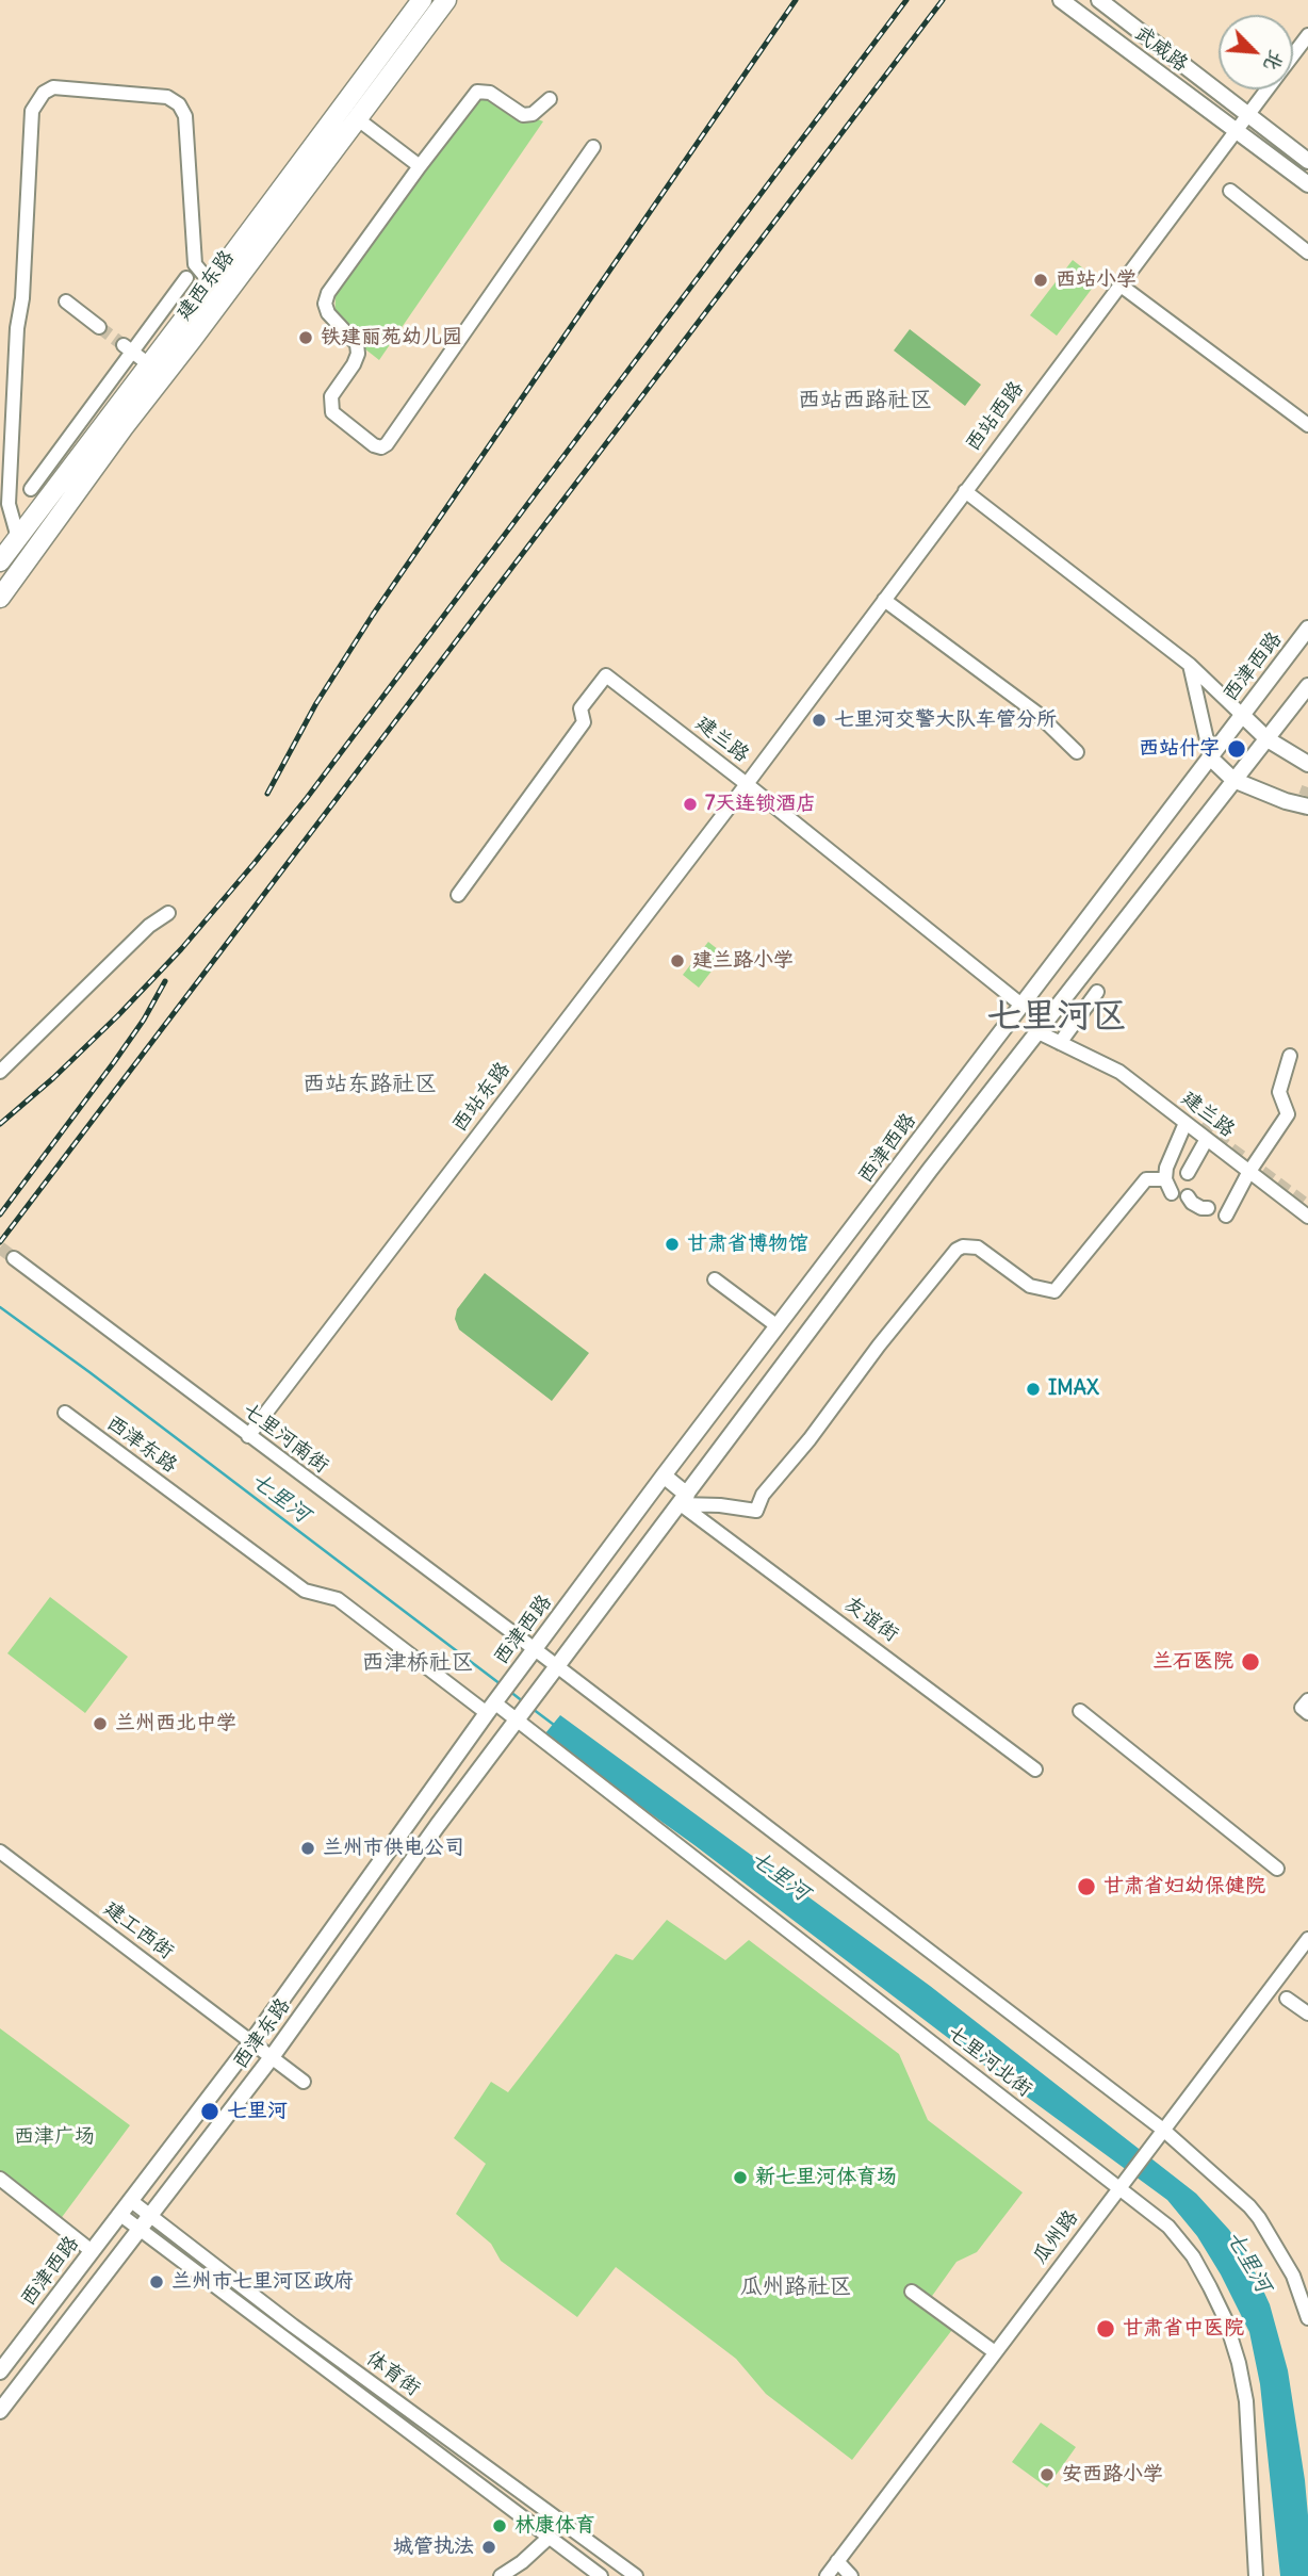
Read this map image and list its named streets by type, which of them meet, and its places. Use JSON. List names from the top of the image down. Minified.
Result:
{"streets":{"highway":["建西东路"],"main road":["武威路","西津西路","西津东路"],"street":["西站西路","建兰路","西站东路","七里河南街","友谊街","建工西街","七里河北街","瓜州路","体育街"]},"crossings":[["武威路","西站西路"],["西站西路","建兰路"],["西站西路","西站东路"],["西津西路","建兰路"],["西津西路","七里河南街"],["西津西路","西津东路"],["西津西路","七里河北街"],["西津西路","体育街"],["建兰路","西站东路"],["西站东路","七里河南街"],["西津东路","建工西街"],["西津东路","七里河北街"],["西津东路","体育街"],["七里河北街","瓜州路"]],"districts":["西站西路社区","七里河区","西站东路社区","西津桥社区","瓜州路社区"],"water":["七里河"],"parks":["西津广场"],"places":["西站小学","铁建丽苑幼儿园","七里河交警大队车管分所","西站什字","7天连锁酒店","建兰路小学","甘肃省博物馆","IMAX","兰石医院","兰州西北中学","兰州市供电公司","甘肃省妇幼保健院","七里河","新七里河体育场","兰州市七里河区政府","甘肃省中医院","安西路小学","林康体育","城管执法"],"north":"bottom right"}
